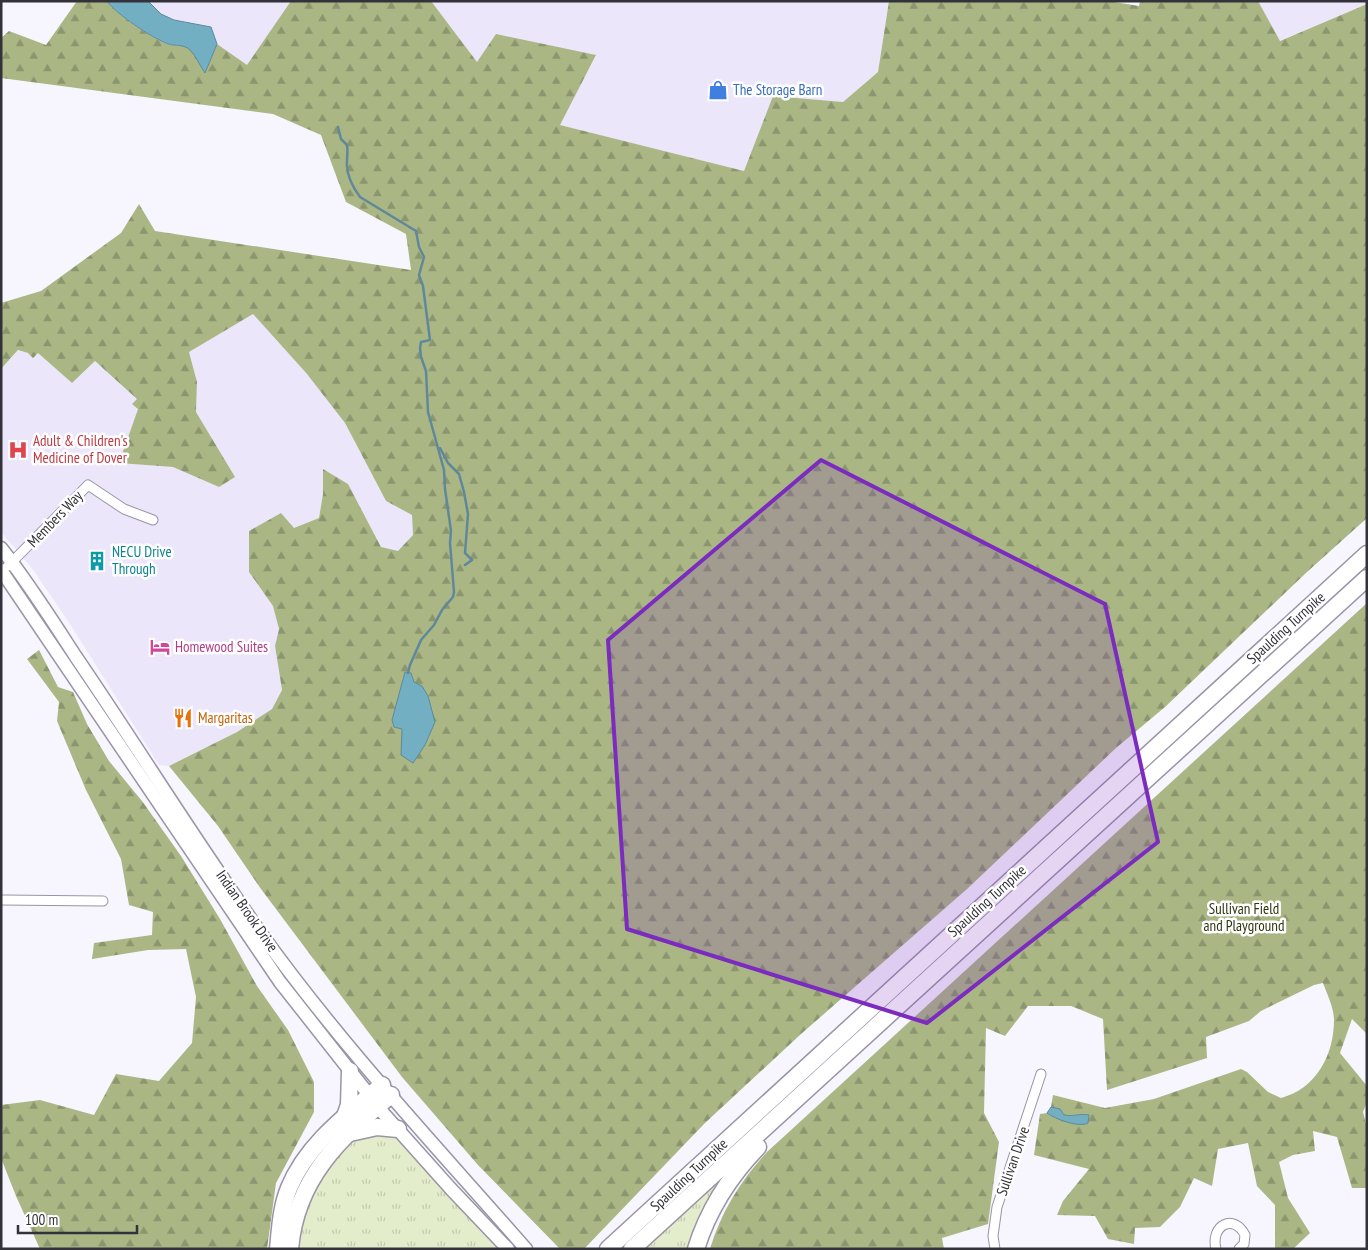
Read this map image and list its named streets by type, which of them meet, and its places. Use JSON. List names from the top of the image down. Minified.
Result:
{"streets":{"highway":["Spaulding Turnpike"],"main road":["Indian Brook Drive"],"street":["Members Way","Sullivan Drive"]},"crossings":[["Members Way","Indian Brook Drive"]],"parks":["Sullivan Field and Playground"],"places":{"shop":["The Storage Barn"],"hospital":["Adult & Children's Medicine of Dover"],"building":["NECU Drive Through"],"hotel":["Homewood Suites"],"restaurant":["Margaritas"]},"scale_bar":"100 m"}
